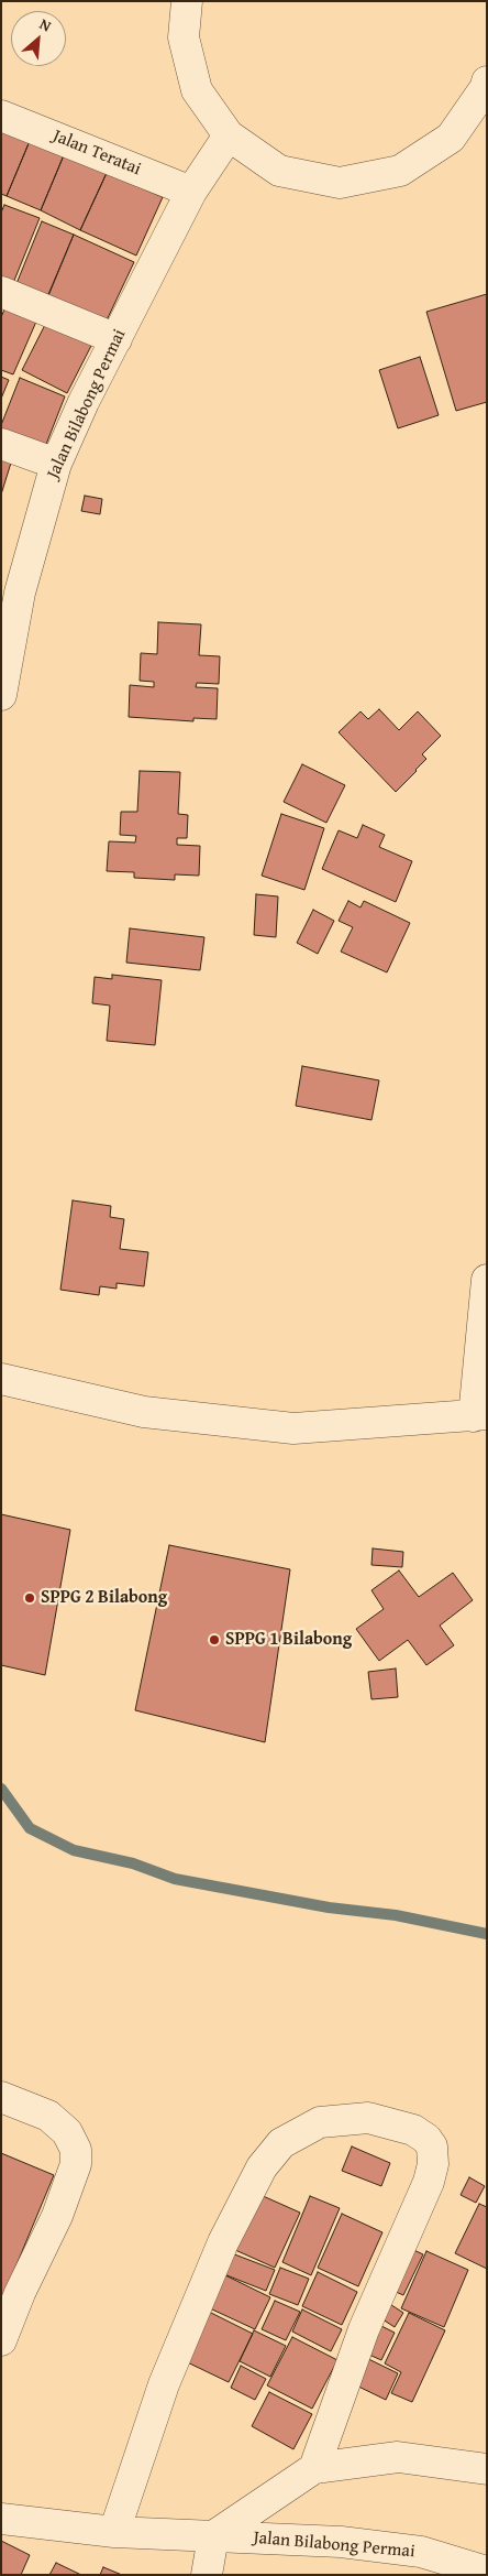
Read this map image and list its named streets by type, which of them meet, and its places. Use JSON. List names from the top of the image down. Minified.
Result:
{"streets":{"street":["Jalan Teratai","Jalan Bilabong Permai"]},"crossings":[["Jalan Teratai","Jalan Bilabong Permai"]],"places":["SPPG 2 Bilabong","SPPG 1 Bilabong"],"north":"top right"}
